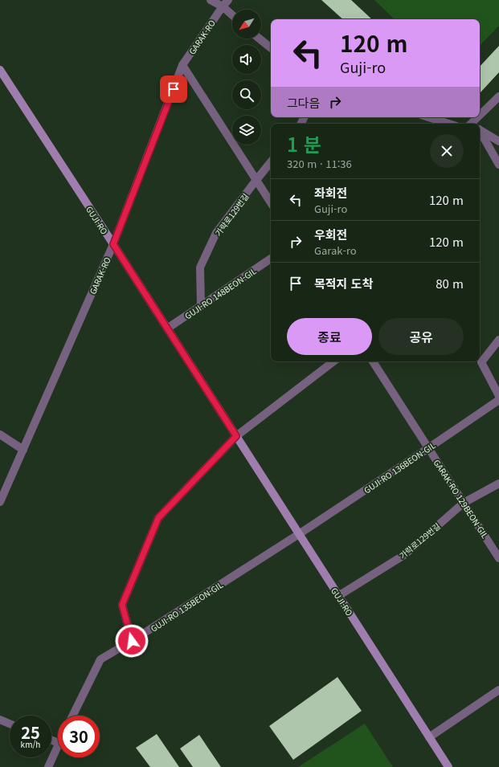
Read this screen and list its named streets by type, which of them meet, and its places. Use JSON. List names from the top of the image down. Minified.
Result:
{"streets":{"main road":["GUJI-RO"],"street":["GARAK-RO","가락로129번길","GUJI-RO 148BEON-GIL","GUJI-RO 136BEON-GIL","GARAK-RO 129BEON-GIL","GUJI-RO 135BEON-GIL"]},"crossings":[["GARAK-RO","GUJI-RO"],["가락로129번길","GUJI-RO"],["가락로129번길","GUJI-RO 148BEON-GIL"],["가락로129번길","GARAK-RO 129BEON-GIL"],["GUJI-RO","GUJI-RO 148BEON-GIL"],["GUJI-RO","GUJI-RO 136BEON-GIL"],["GUJI-RO","GUJI-RO 135BEON-GIL"],["GUJI-RO 136BEON-GIL","GARAK-RO 129BEON-GIL"],["GUJI-RO 136BEON-GIL","GUJI-RO 135BEON-GIL"]],"north":"bottom left","page":{"turn":["120 m","Guji-ro"],"then":"그다음","heading":["1 분","320 m · 11:36"],"list":[{"name":"좌회전","note":"Guji-ro","value":"120 m"},{"name":"우회전","note":"Garak-ro","value":"120 m"},{"name":"목적지 도착","value":"80 m"}],"buttons":["종료","공유"],"speed":"25 km/h","limit":"30"}}
